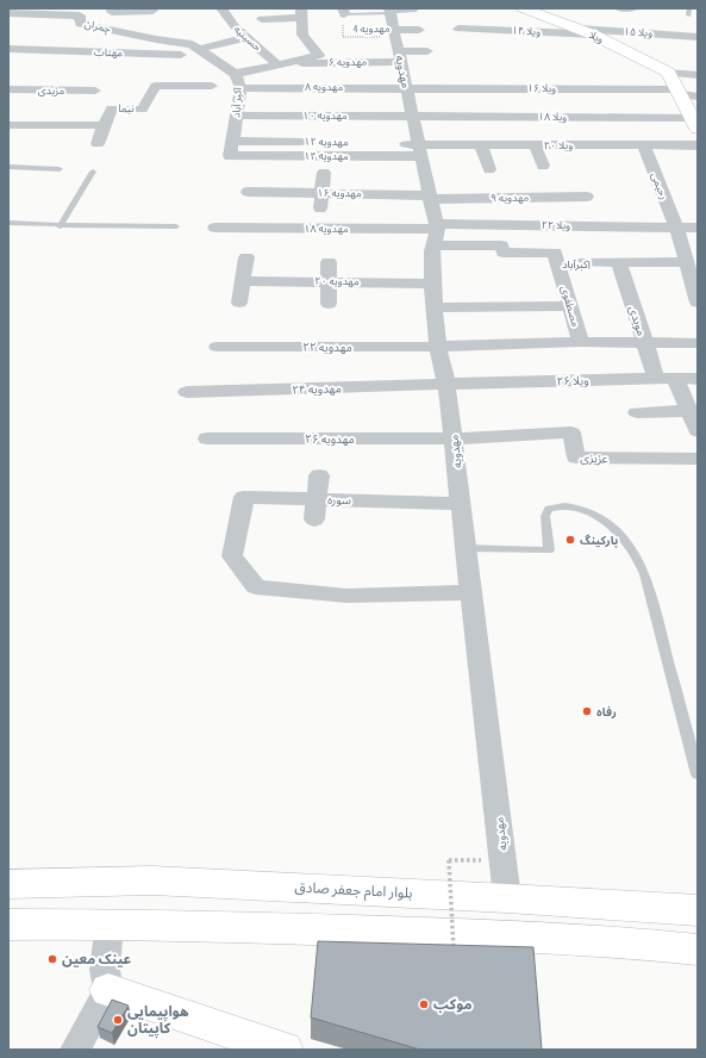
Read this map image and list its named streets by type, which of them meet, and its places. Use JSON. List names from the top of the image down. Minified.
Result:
{"streets":{"main road":["ویلا","بلوار امام جعفر صادق"],"street":["چمران","ویلا ۱۴","ویلا ۱۵","حسینیه","مهتاب","مهدویه ۶","مهدویه","مهدویه ۸","ویلا ۱۶","مزیدی","اکبر آباد","نیما","مهدویه ۱۰","ویلا ۱۸","مهدویه ۱۲","ویلا ۲۰","مهدویه ۱۴","رحیمی","مهدویه ۱۶","مهدویه ۹","ویلا ۲۲","مهدویه ۱۸","مهدویه ۲۰","مصطفوی","مویدی","مهدویه ۲۲","ویلا ۲۶","مهدویه ۲۴","مهدویه ۲۶","عزیزی","سوره"],"path":["مهدویه 4"]},"crossings":[["چمران","مهتاب"],["چمران","اکبر آباد"],["مهدویه 4","مهدویه"],["ویلا ۱۴","ویلا"],["ویلا ۱۵","ویلا"],["مهتاب","اکبر آباد"],["مهدویه ۶","مهدویه"],["مهدویه","مهدویه ۸"],["مهدویه","ویلا ۱۶"],["مهدویه","مهدویه ۱۰"],["مهدویه","ویلا ۱۸"],["مهدویه","مهدویه ۱۲"],["مهدویه","ویلا ۲۰"],["مهدویه","مهدویه ۱۴"],["مهدویه","مهدویه ۱۶"],["مهدویه","مهدویه ۹"],["مهدویه","ویلا ۲۲"],["مهدویه","مهدویه ۱۸"],["مهدویه","مهدویه ۲۰"],["مهدویه","مصطفوی"],["مهدویه","مهدویه ۲۲"],["مهدویه","ویلا ۲۶"],["مهدویه","مهدویه ۲۴"],["مهدویه","مهدویه ۲۶"],["مهدویه","عزیزی"],["مهدویه","سوره"],["مهدویه","بلوار امام جعفر صادق"],["مهدویه ۸","ویلا ۱۶"],["مهدویه ۸","اکبر آباد"],["اکبر آباد","مهدویه ۱۰"],["اکبر آباد","مهدویه ۱۲"],["اکبر آباد","مهدویه ۱۴"],["مهدویه ۱۰","ویلا ۱۸"],["مهدویه ۱۲","ویلا ۲۰"],["مهدویه ۱۲","مهدویه ۱۴"],["ویلا ۲۰","مهدویه ۱۴"],["ویلا ۲۰","رحیمی"],["رحیمی","ویلا ۲۲"],["مهدویه ۱۶","مهدویه ۹"],["ویلا ۲۲","مهدویه ۱۸"],["ویلا ۲۲","مصطفوی"],["مهدویه ۱۸","مصطفوی"],["مصطفوی","مویدی"],["مصطفوی","مهدویه ۲۲"],["مویدی","ویلا ۲۶"],["ویلا ۲۶","مهدویه ۲۴"],["مهدویه ۲۶","عزیزی"]],"districts":["اکبرآباد"],"places":["پارکینگ","رفاه","عینک معین","موکب","هواپیمایی کاپیتان"]}
